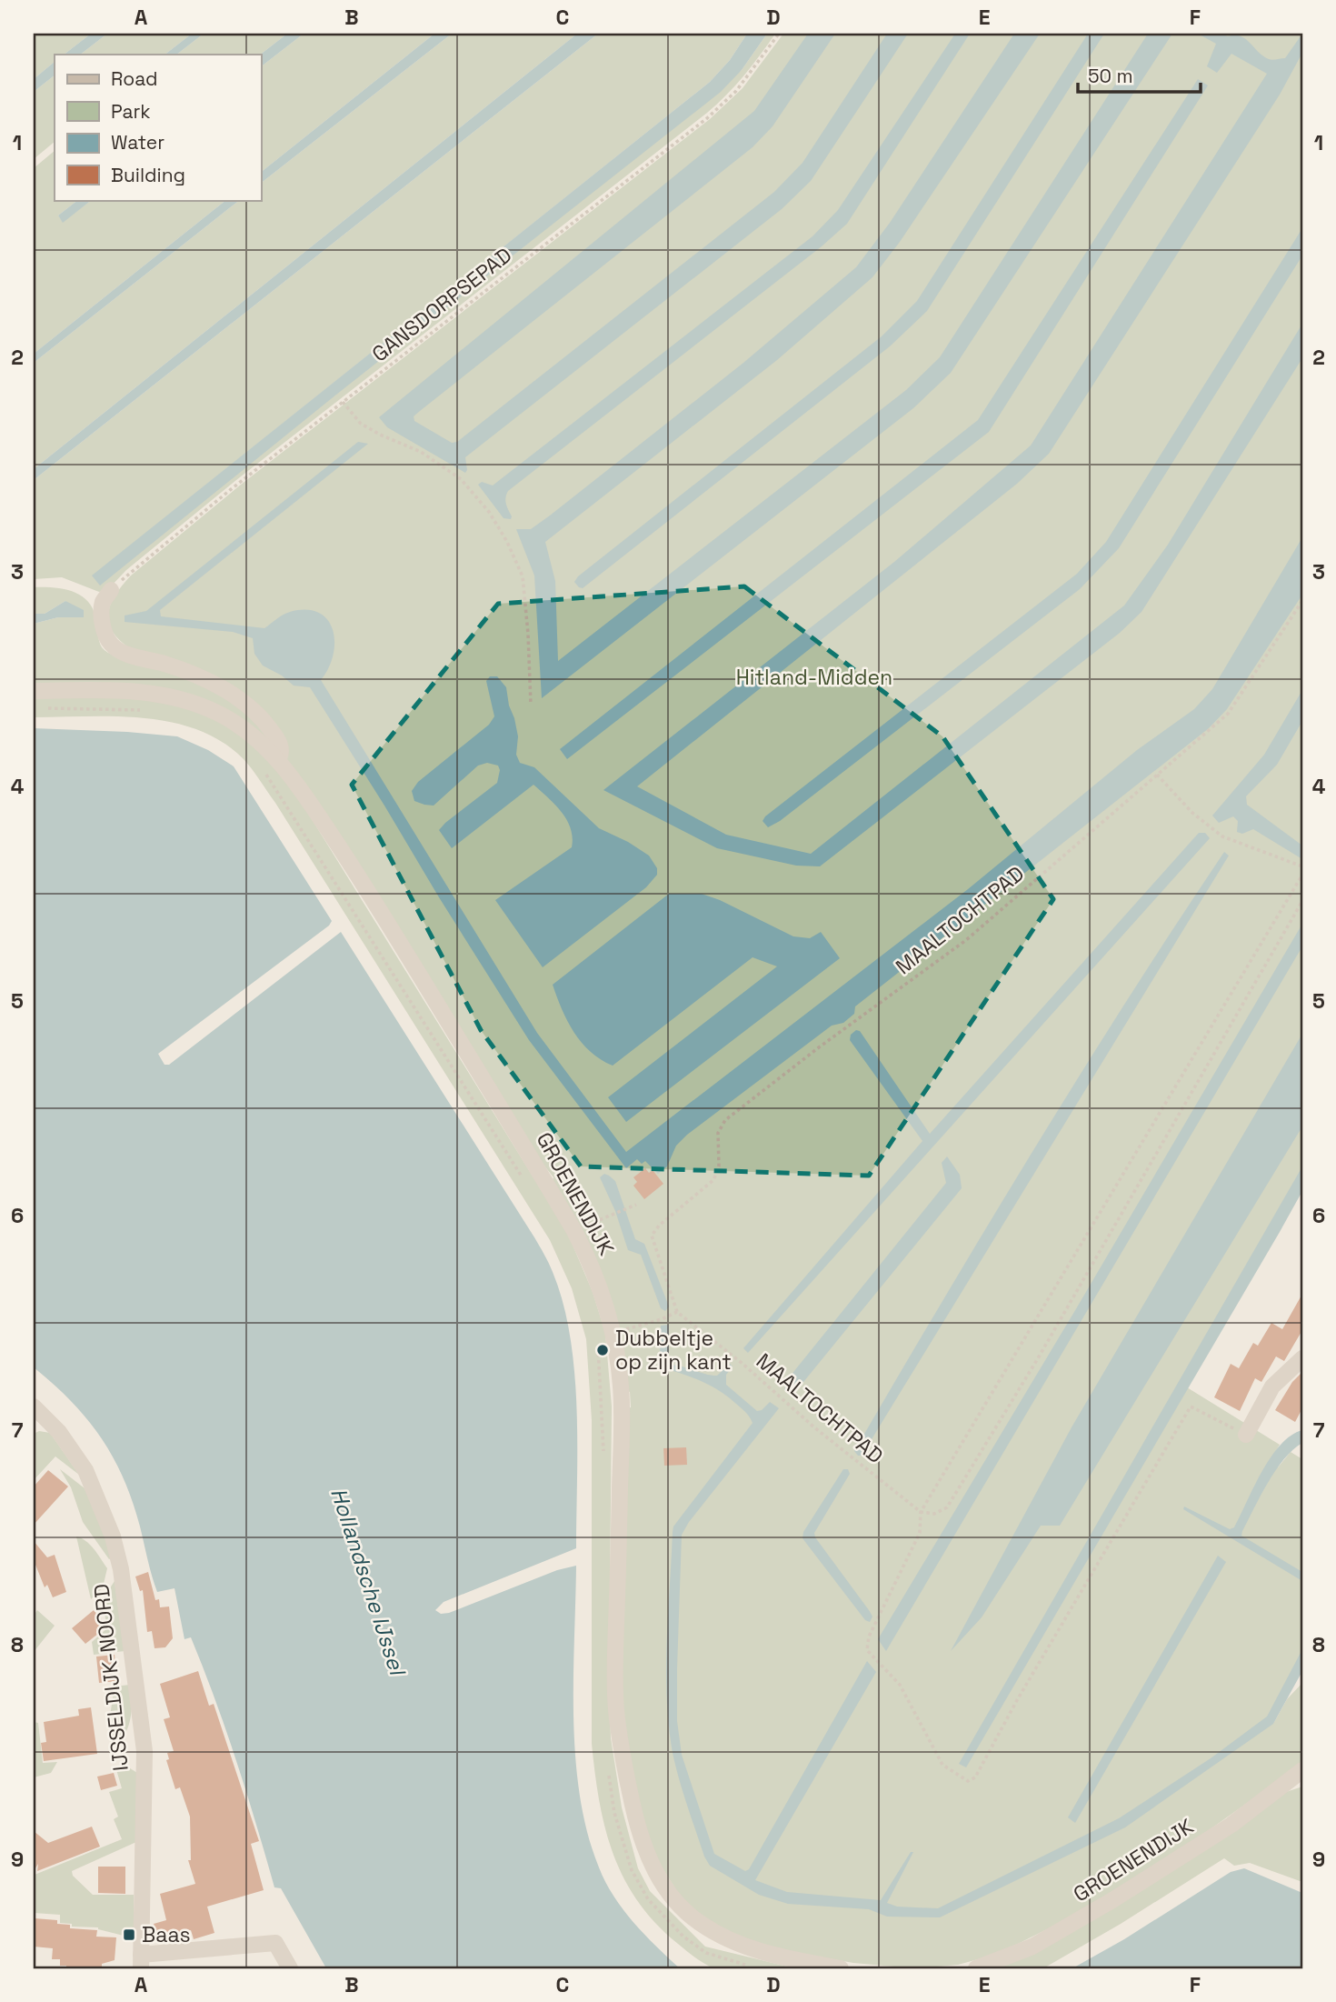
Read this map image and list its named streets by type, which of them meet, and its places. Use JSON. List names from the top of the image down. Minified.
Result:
{"streets":{"street":["GROENENDIJK","IJSSELDIJK-NOORD"],"path":["GANSDORPSEPAD","MAALTOCHTPAD"]},"water":["Hollandsche IJssel"],"parks":["Hitland-Midden"],"places":{"other":["Dubbeltje op zijn kant"],"transit":["Baas"]},"legend":["Road","Park","Water","Building"],"scale_bar":"50 m","grid":{"columns":["A","B","C","D","E","F"],"rows":["1","2","3","4","5","6","7","8","9"]}}
